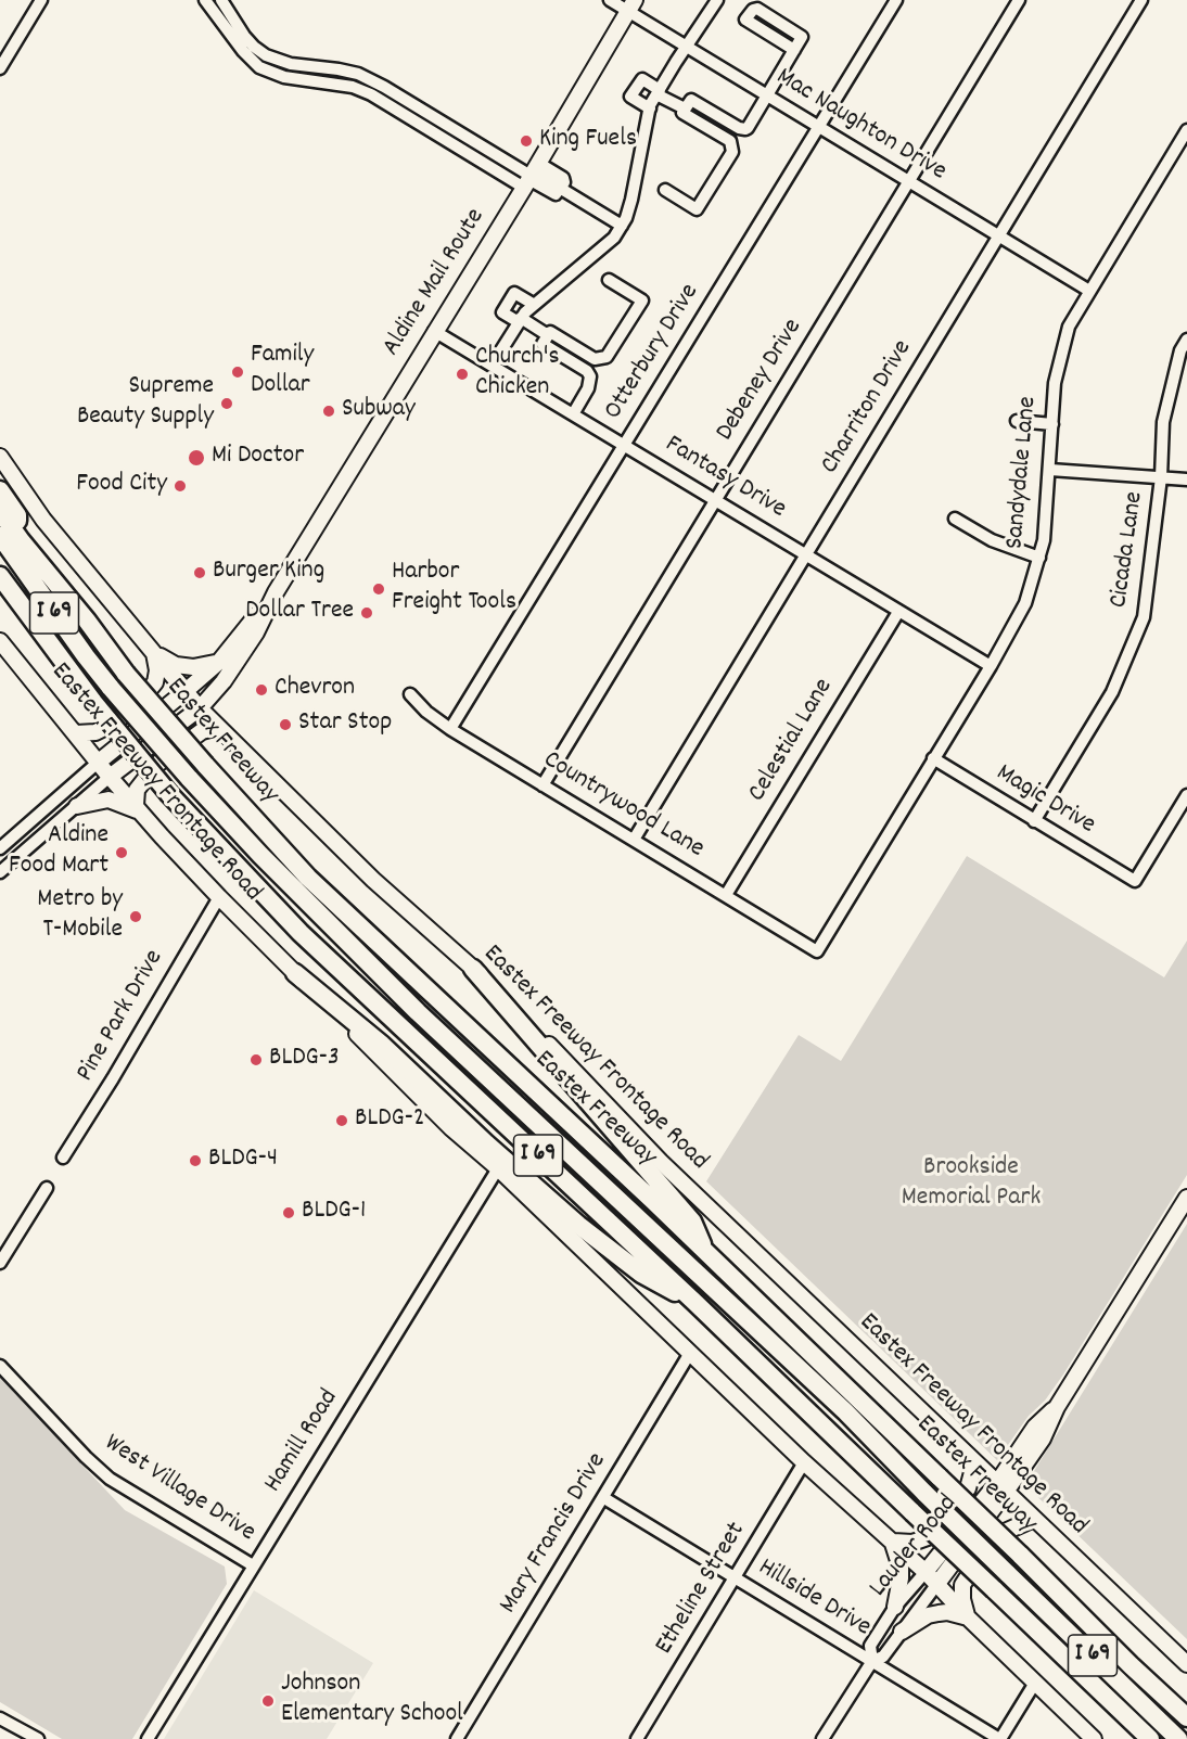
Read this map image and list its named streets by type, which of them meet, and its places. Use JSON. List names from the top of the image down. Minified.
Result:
{"streets":{"highway":["I 69","Eastex Freeway"],"main road":["Aldine Mail Route","Eastex Freeway Frontage Road","Lauder Road"],"street":["Mac Naughton Drive","Otterbury Drive","Debeney Drive","Charriton Drive","Sandydale Lane","Fantasy Drive","Cicada Lane","Celestial Lane","Magic Drive","Countrywood Lane","Pine Park Drive","Hamill Road","West Village Drive","Mary Francis Drive","Etheline Street","Hillside Drive"]},"crossings":[["Mac Naughton Drive","Aldine Mail Route"],["Mac Naughton Drive","Otterbury Drive"],["Mac Naughton Drive","Debeney Drive"],["Mac Naughton Drive","Charriton Drive"],["Mac Naughton Drive","Sandydale Lane"],["Aldine Mail Route","Fantasy Drive"],["Aldine Mail Route","Eastex Freeway Frontage Road"],["Otterbury Drive","Fantasy Drive"],["Otterbury Drive","Countrywood Lane"],["Debeney Drive","Fantasy Drive"],["Debeney Drive","Countrywood Lane"],["Charriton Drive","Fantasy Drive"],["Charriton Drive","Countrywood Lane"],["Sandydale Lane","Fantasy Drive"],["Sandydale Lane","Magic Drive"],["Sandydale Lane","Countrywood Lane"],["Fantasy Drive","Celestial Lane"],["Cicada Lane","Magic Drive"],["Celestial Lane","Countrywood Lane"],["Eastex Freeway Frontage Road","Pine Park Drive"],["Eastex Freeway Frontage Road","Hamill Road"],["Eastex Freeway Frontage Road","Mary Francis Drive"],["Eastex Freeway Frontage Road","Lauder Road"],["Eastex Freeway Frontage Road","Etheline Street"],["Hamill Road","West Village Drive"],["Mary Francis Drive","Hillside Drive"],["Lauder Road","Hillside Drive"],["Etheline Street","Hillside Drive"]],"parks":["Brookside Memorial Park"],"places":["King Fuels","Family Dollar","Church's Chicken","Supreme Beauty Supply","Subway","Mi Doctor","Food City","Burger King","Harbor Freight Tools","Dollar Tree","Chevron","Star Stop","Aldine Food Mart","Metro by T-Mobile","BLDG-3","BLDG-2","BLDG-4","BLDG-1","Johnson Elementary School"]}
